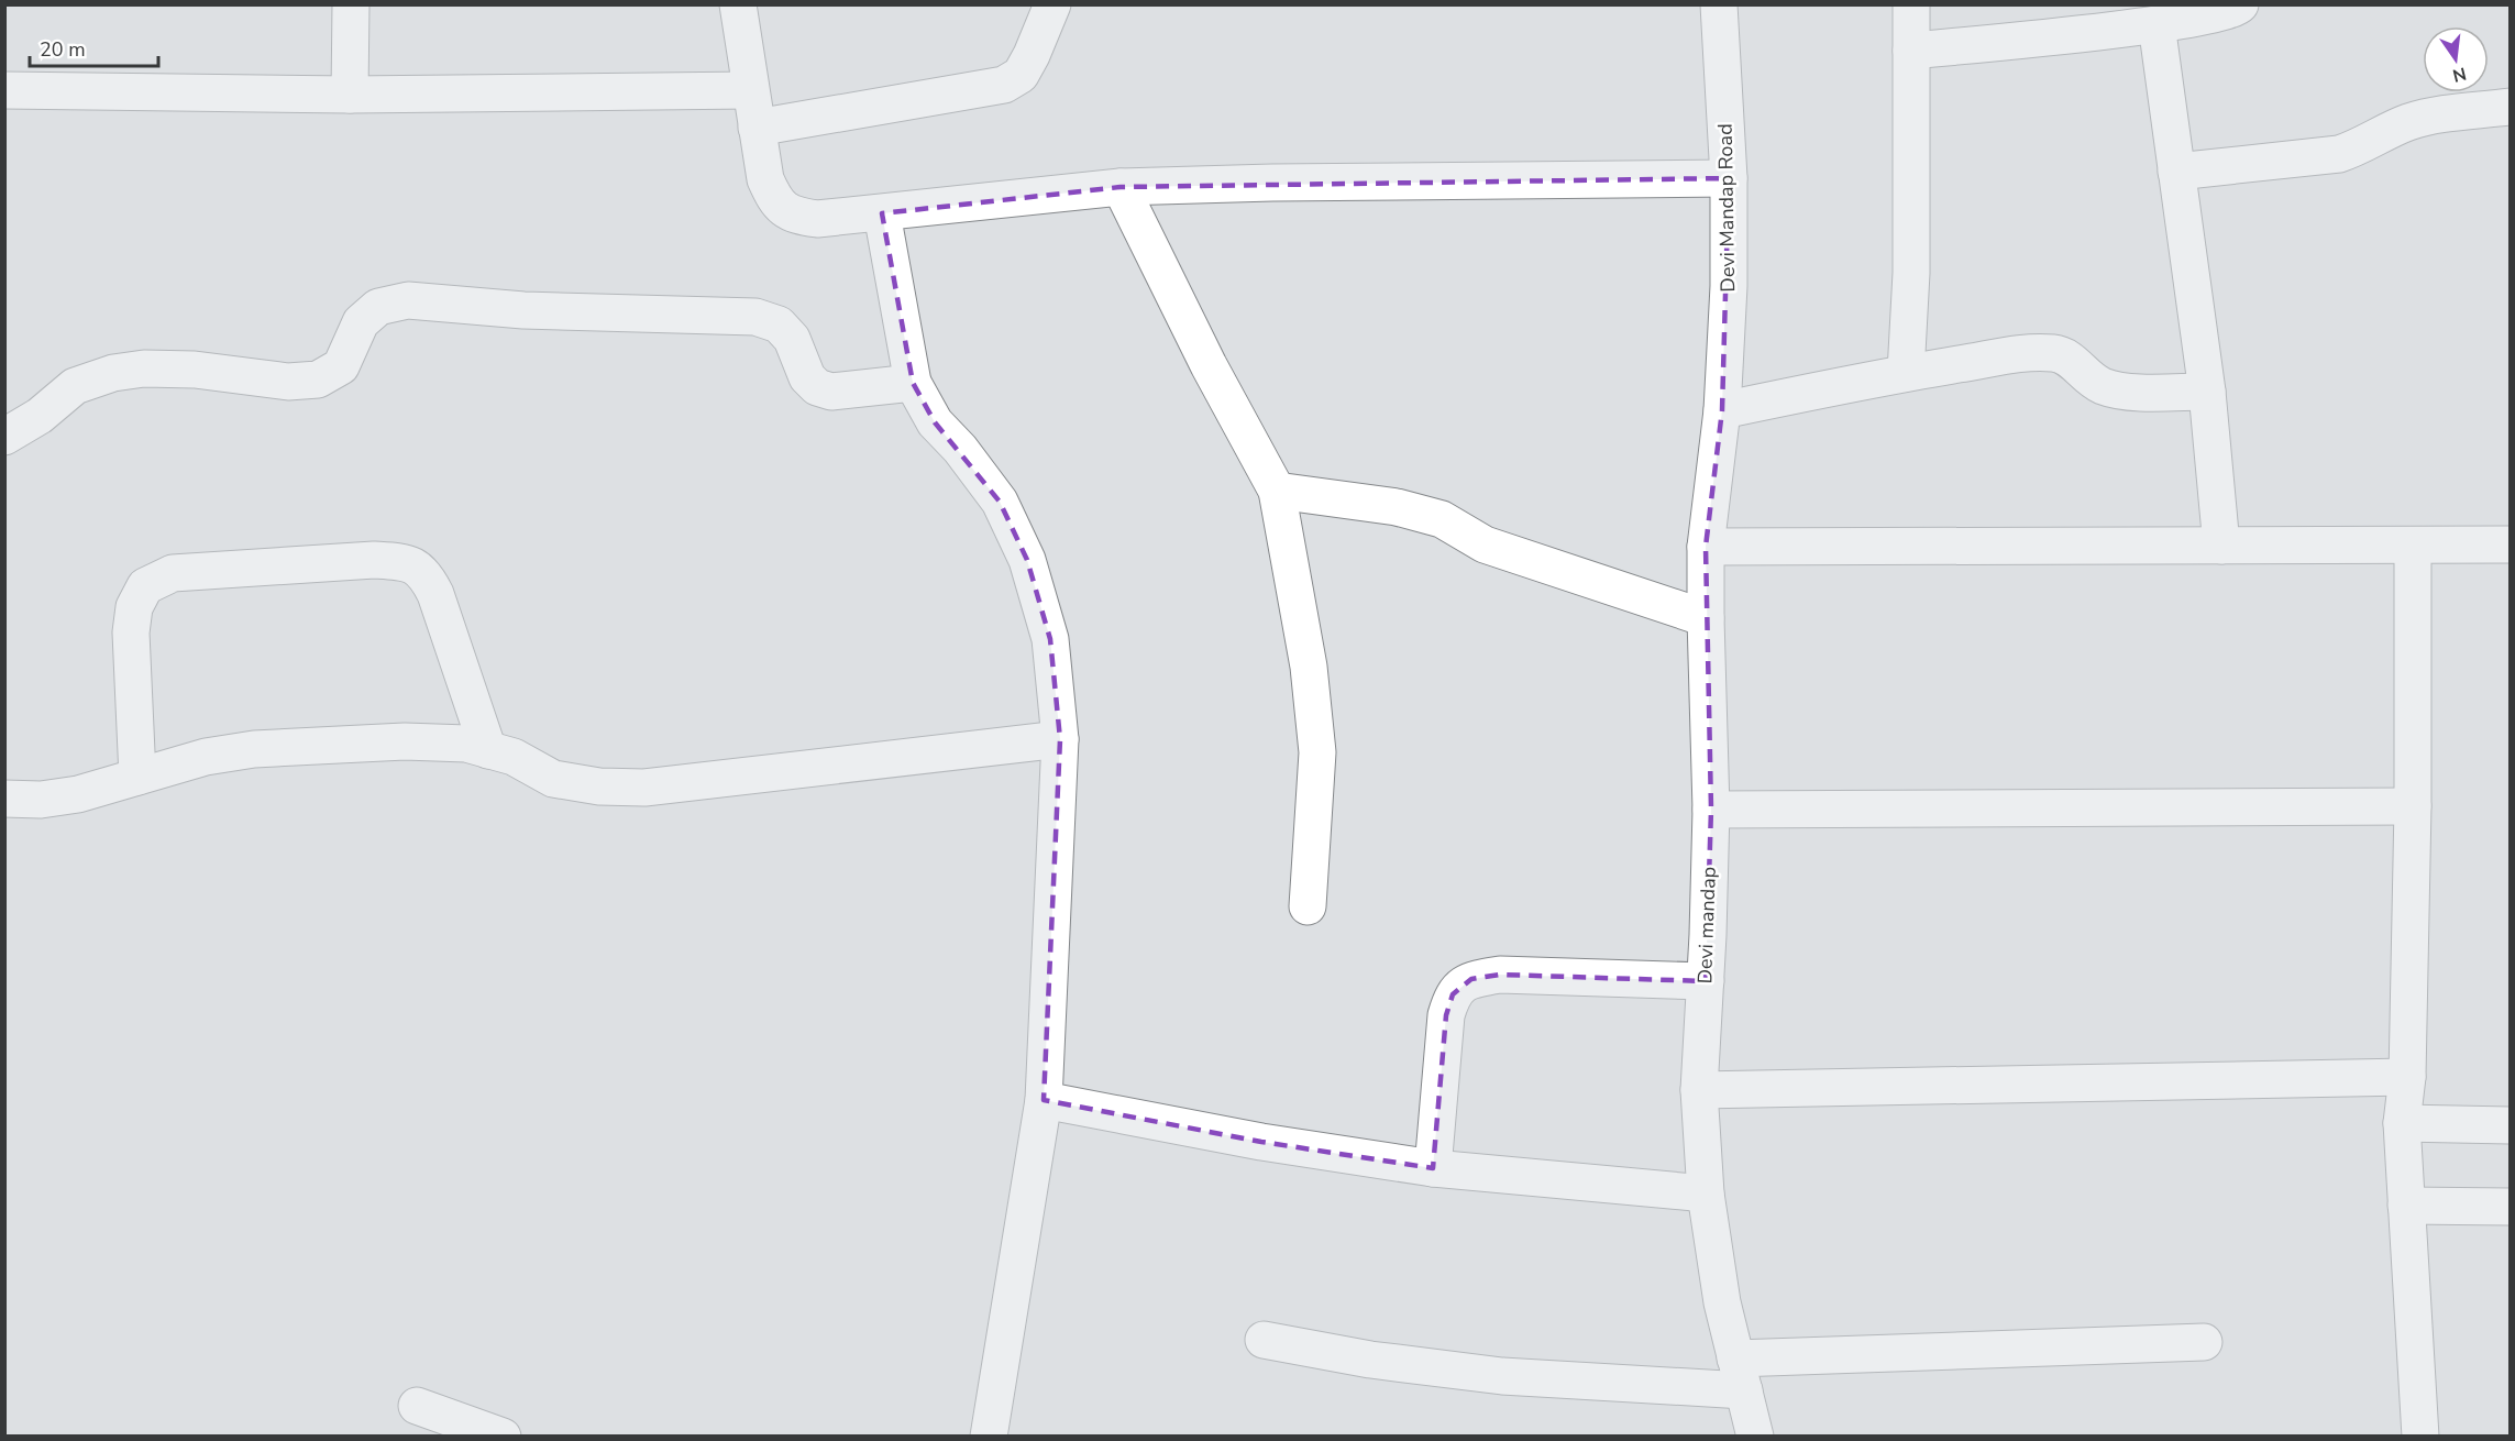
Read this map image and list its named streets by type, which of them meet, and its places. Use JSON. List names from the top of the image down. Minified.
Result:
{"streets":{"street":["Devi Mandap Road","Devi mandap"]},"crossings":[["Devi Mandap Road","Devi mandap"]],"scale_bar":"20 m","north":"bottom"}
